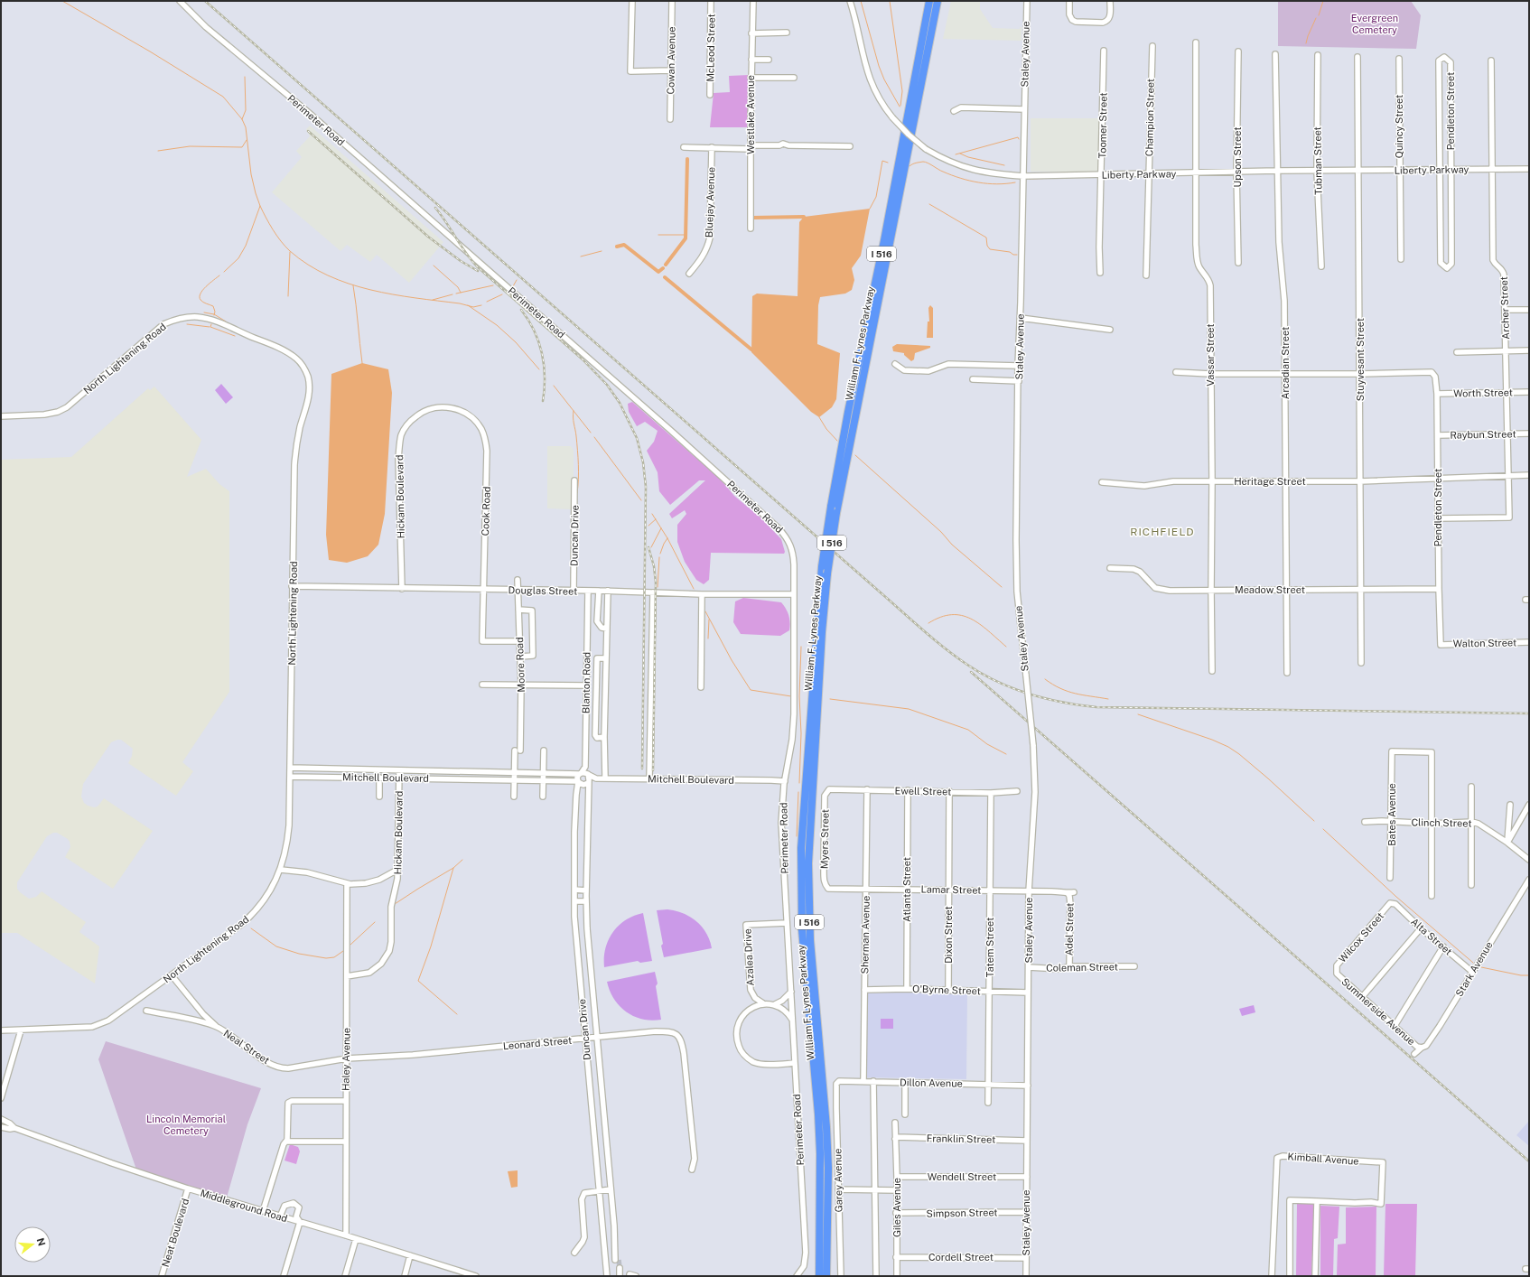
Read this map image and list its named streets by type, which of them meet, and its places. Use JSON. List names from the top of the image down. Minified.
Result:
{"streets":{"highway":["I 516","William F. Lynes Parkway"],"street":["McLeod Street","Staley Avenue","Cowan Avenue","Pendleton Street","Westlake Avenue","Champion Street","Perimeter Road","Toomer Street","Quincy Street","Upson Street","Tubman Street","Liberty Parkway","Bluejay Avenue","Archer Street","Vassar Street","North Lightening Road","Stuyvesant Street","Arcadian Street","Worth Street","Raybun Street","Heritage Street","Hickam Boulevard","Cook Road","Duncan Drive","Meadow Street","Douglas Street","Walton Street","Moore Road","Blanton Road","Mitchell Boulevard","Ewell Street","Bates Avenue","Clinch Street","Myers Street","Atlanta Street","Lamar Street","Adel Street","Sherman Avenue","Dixon Street","Alta Street","Wilcox Street","Tatem Street","Azalea Drive","Coleman Street","Stark Avenue","O'Byrne Street","Summerside Avenue","Leonard Street","Neal Street","Haley Avenue","Dillon Avenue","Franklin Street","Kimball Avenue","Wendell Street","Garey Avenue","Middleground Road","Giles Avenue","Simpson Street","Neat Boulevard","Cordell Street"]},"crossings":[["Staley Avenue","Liberty Parkway"],["Staley Avenue","Lamar Street"],["Staley Avenue","Coleman Street"],["Staley Avenue","O'Byrne Street"],["Staley Avenue","Dillon Avenue"],["Staley Avenue","Franklin Street"],["Staley Avenue","Wendell Street"],["Staley Avenue","Simpson Street"],["Staley Avenue","Cordell Street"],["Pendleton Street","Liberty Parkway"],["Pendleton Street","Archer Street"],["Pendleton Street","Stuyvesant Street"],["Pendleton Street","Worth Street"],["Pendleton Street","Raybun Street"],["Pendleton Street","Heritage Street"],["Pendleton Street","Meadow Street"],["Pendleton Street","Walton Street"],["Champion Street","Liberty Parkway"],["Perimeter Road","Douglas Street"],["Perimeter Road","Mitchell Boulevard"],["Perimeter Road","Azalea Drive"],["Toomer Street","Liberty Parkway"],["Quincy Street","Liberty Parkway"],["Upson Street","Liberty Parkway"],["Tubman Street","Liberty Parkway"],["Liberty Parkway","Archer Street"],["Liberty Parkway","Vassar Street"],["Liberty Parkway","Stuyvesant Street"],["Liberty Parkway","Arcadian Street"],["Archer Street","Worth Street"],["Archer Street","Raybun Street"],["Archer Street","Heritage Street"],["Vassar Street","Heritage Street"],["Vassar Street","Meadow Street"],["North Lightening Road","Douglas Street"],["North Lightening Road","Mitchell Boulevard"],["Stuyvesant Street","Heritage Street"],["Stuyvesant Street","Meadow Street"],["Arcadian Street","Heritage Street"],["Arcadian Street","Meadow Street"],["Hickam Boulevard","Cook Road"],["Hickam Boulevard","Douglas Street"],["Hickam Boulevard","Mitchell Boulevard"],["Hickam Boulevard","Haley Avenue"],["Cook Road","Douglas Street"],["Cook Road","Moore Road"],["Duncan Drive","Douglas Street"],["Duncan Drive","Blanton Road"],["Duncan Drive","Mitchell Boulevard"],["Duncan Drive","Leonard Street"],["Douglas Street","Moore Road"],["Douglas Street","Blanton Road"],["Moore Road","Mitchell Boulevard"],["Blanton Road","Mitchell Boulevard"],["Ewell Street","Myers Street"],["Ewell Street","Atlanta Street"],["Ewell Street","Sherman Avenue"],["Ewell Street","Dixon Street"],["Ewell Street","Tatem Street"],["Bates Avenue","Clinch Street"],["Myers Street","Lamar Street"],["Atlanta Street","Lamar Street"],["Atlanta Street","O'Byrne Street"],["Lamar Street","Adel Street"],["Lamar Street","Sherman Avenue"],["Lamar Street","Dixon Street"],["Lamar Street","Tatem Street"],["Adel Street","Coleman Street"],["Sherman Avenue","O'Byrne Street"],["Sherman Avenue","Dillon Avenue"],["Dixon Street","O'Byrne Street"],["Alta Street","Wilcox Street"],["Alta Street","Stark Avenue"],["Wilcox Street","Summerside Avenue"],["Tatem Street","O'Byrne Street"],["Tatem Street","Dillon Avenue"],["Stark Avenue","Summerside Avenue"],["Leonard Street","Neal Street"],["Leonard Street","Haley Avenue"],["Neal Street","Haley Avenue"],["Haley Avenue","Middleground Road"],["Dillon Avenue","Garey Avenue"],["Franklin Street","Giles Avenue"],["Wendell Street","Giles Avenue"],["Middleground Road","Neat Boulevard"],["Giles Avenue","Simpson Street"],["Giles Avenue","Cordell Street"]],"districts":["RICHFIELD"],"parks":["Evergreen Cemetery","Lincoln Memorial Cemetery"],"north":"right"}
